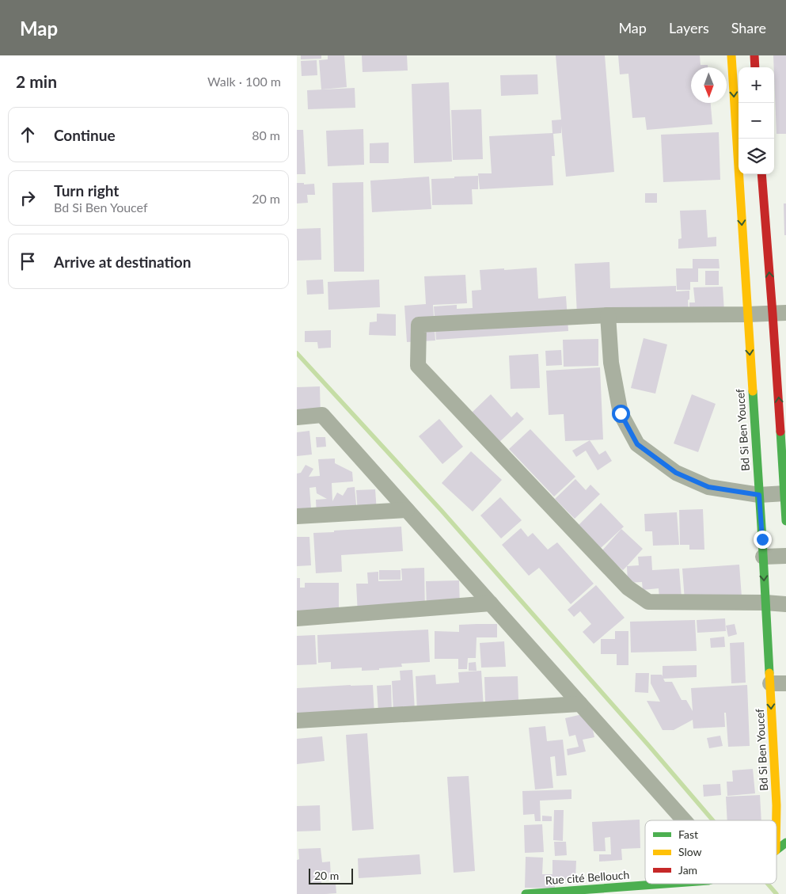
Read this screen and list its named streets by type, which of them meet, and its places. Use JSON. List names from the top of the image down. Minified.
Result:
{"streets":{"street":["Bd Si Ben Youcef","Rue cité Bellouch"]},"legend":["Fast","Slow","Jam"],"scale_bar":"20 m","north":"bottom","page":{"header":"Map","nav":["Map","Layers","Share"],"heading":["2 min","Walk · 100 m"],"map_buttons":["+","−"],"list":[["Continue","80 m"],["Turn right","Bd Si Ben Youcef","20 m"],"Arrive at destination"],"scale":"20 m"}}
